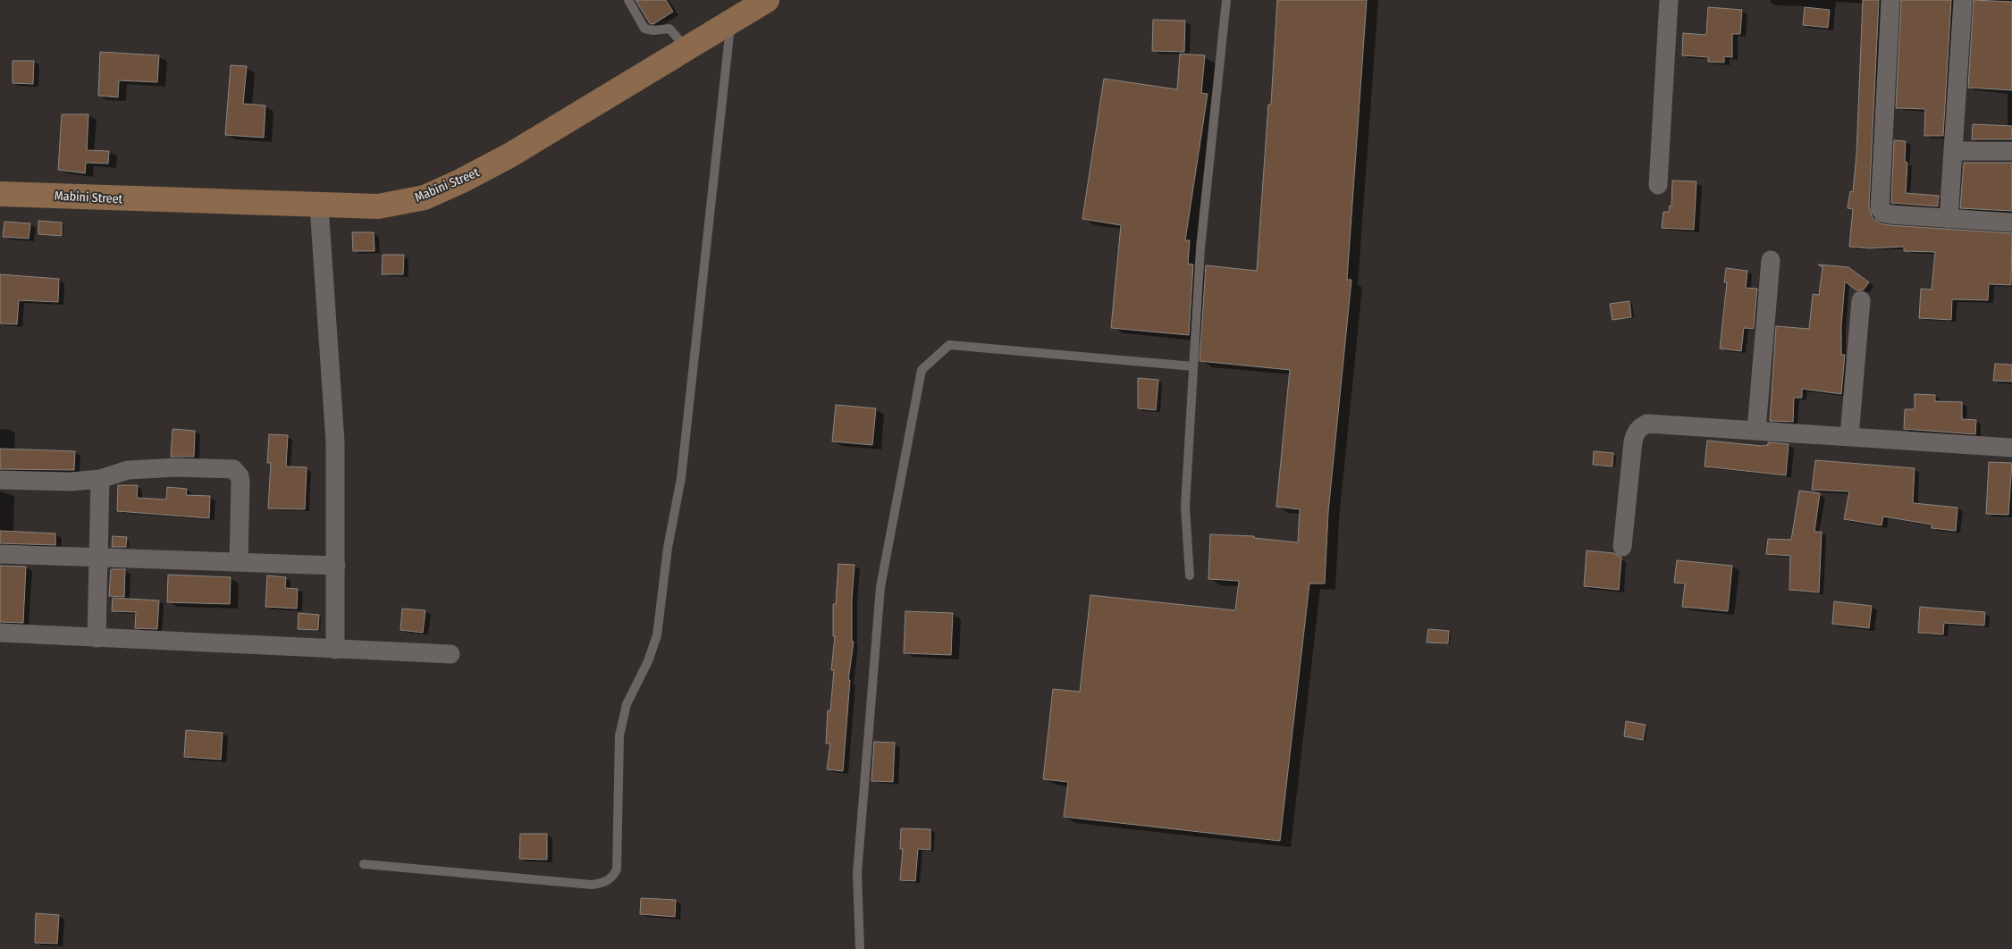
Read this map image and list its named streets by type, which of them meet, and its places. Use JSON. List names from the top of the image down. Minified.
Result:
{"streets":{"main road":["Mabini Street"]}}
